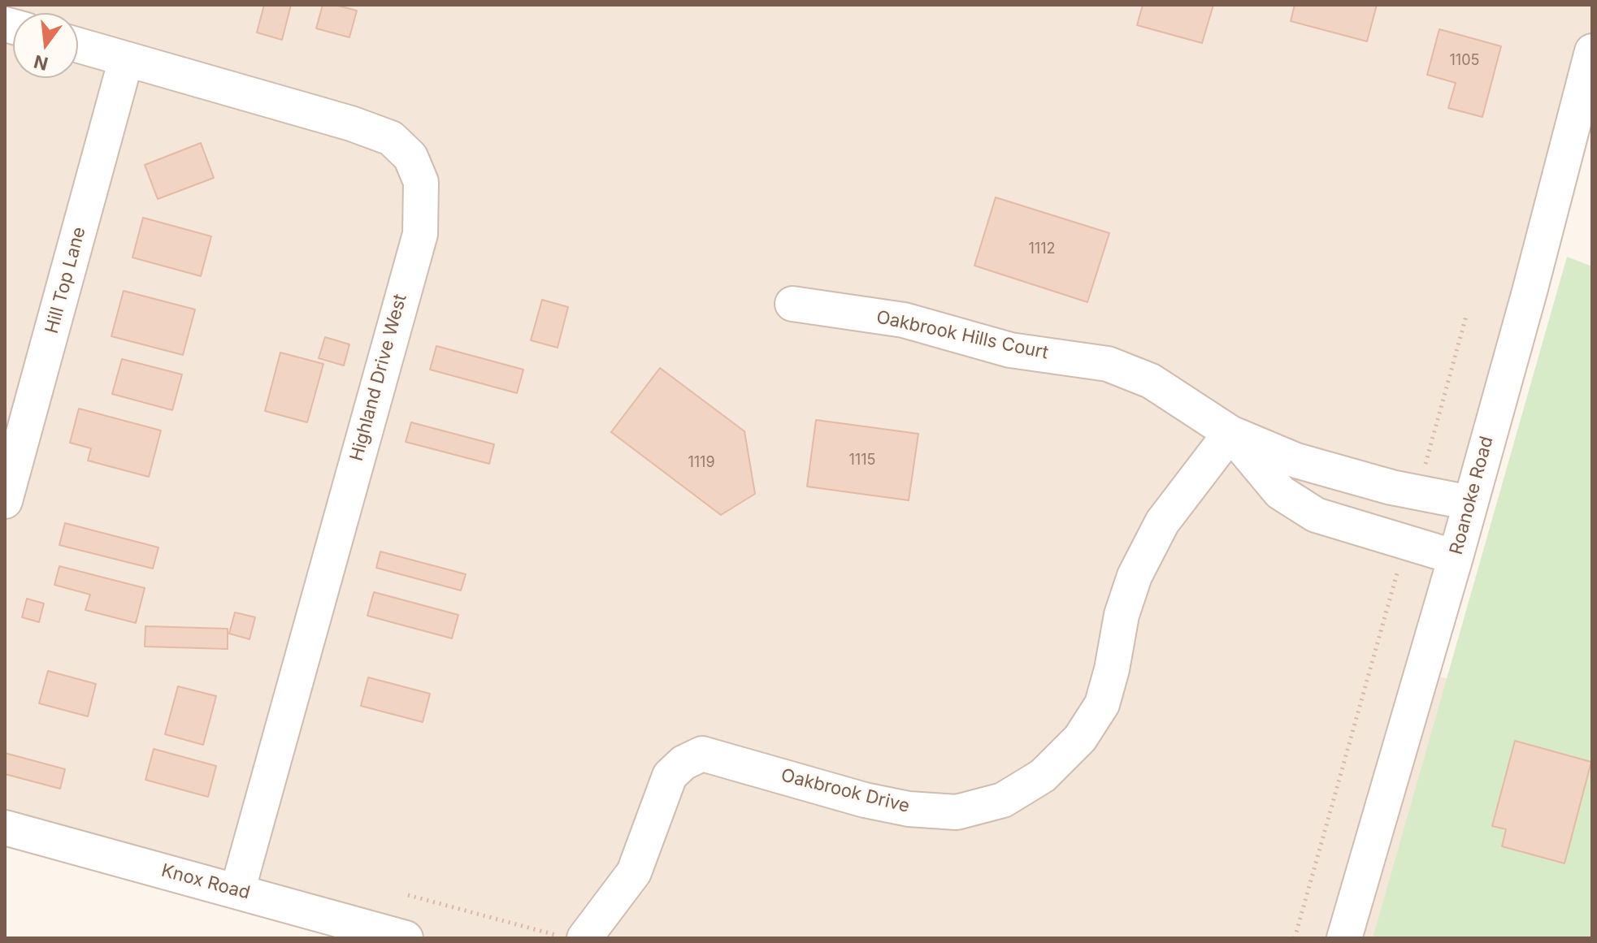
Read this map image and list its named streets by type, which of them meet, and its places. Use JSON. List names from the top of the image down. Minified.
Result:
{"streets":{"street":["Hill Top Lane","Oakbrook Hills Court","Highland Drive West","Roanoke Road","Oakbrook Drive","Knox Road"]},"crossings":[["Hill Top Lane","Highland Drive West"],["Oakbrook Hills Court","Roanoke Road"],["Oakbrook Hills Court","Oakbrook Drive"],["Highland Drive West","Knox Road"]],"house_numbers":["1105","1112","1115","1119"],"north":"bottom"}
